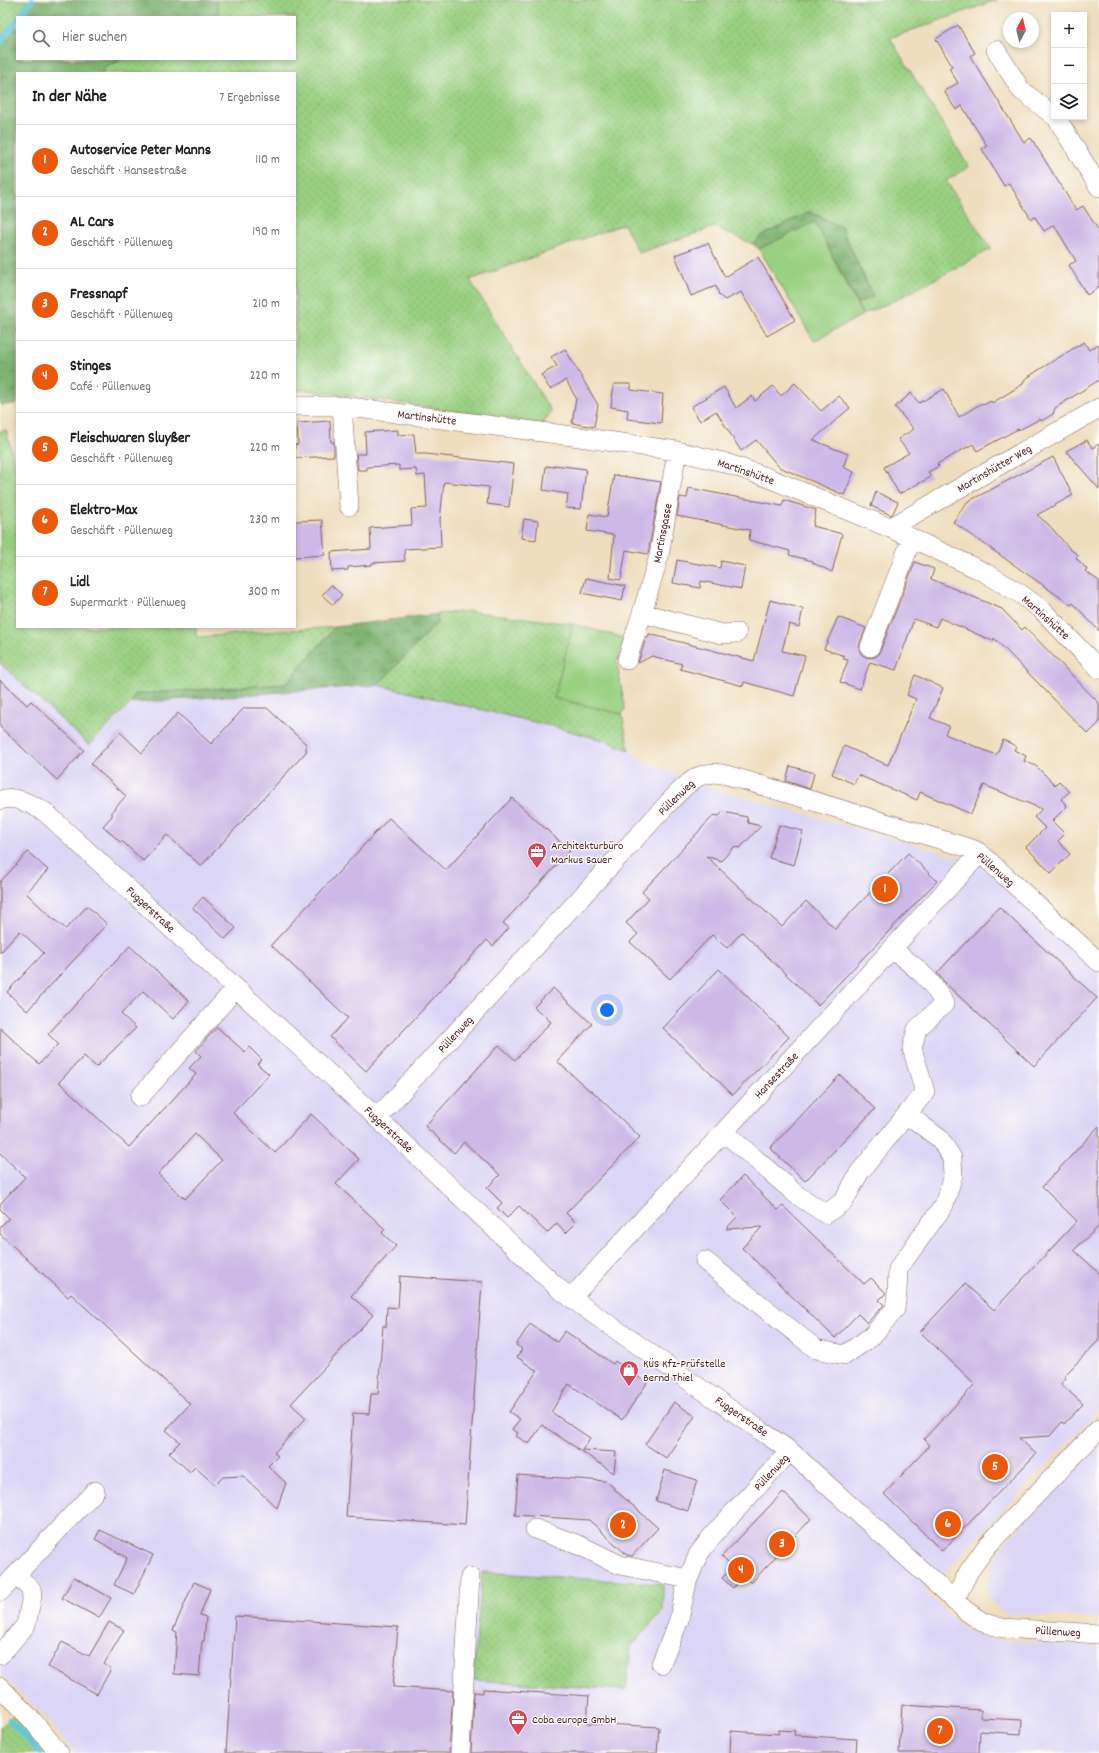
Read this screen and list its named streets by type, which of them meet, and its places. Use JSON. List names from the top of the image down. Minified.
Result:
{"streets":{"street":["Martinshütte","Martinshütter Weg","Martinsgasse","Püllenweg","Fuggerstraße","Hansestraße"]},"crossings":[["Martinshütte","Martinshütter Weg"],["Martinshütte","Martinsgasse"],["Püllenweg","Fuggerstraße"],["Püllenweg","Hansestraße"],["Fuggerstraße","Hansestraße"]],"places":{"office":["Architekturbüro Markus Sauer","Coba europe GmbH"],"shop":["KÜS Kfz-Prüfstelle Bernd Thiel"]},"north":"top","page":{"map_buttons":["+","−"],"search":"Hier suchen","heading":["In der Nähe","7 Ergebnisse"],"list":[{"mark":"1","name":"Autoservice Peter Manns","note":"Geschäft · Hansestraße","value":"110 m"},{"mark":"2","name":"AL Cars","note":"Geschäft · Püllenweg","value":"190 m"},{"mark":"3","name":"Fressnapf","note":"Geschäft · Püllenweg","value":"210 m"},{"mark":"4","name":"Stinges","note":"Café · Püllenweg","value":"220 m"},{"mark":"5","name":"Fleischwaren Sluyßer","note":"Geschäft · Püllenweg","value":"220 m"},{"mark":"6","name":"Elektro-Max","note":"Geschäft · Püllenweg","value":"230 m"},{"mark":"7","name":"Lidl","note":"Supermarkt · Püllenweg","value":"300 m"}],"pins":["1","5","6","2","3","4","7"]}}
